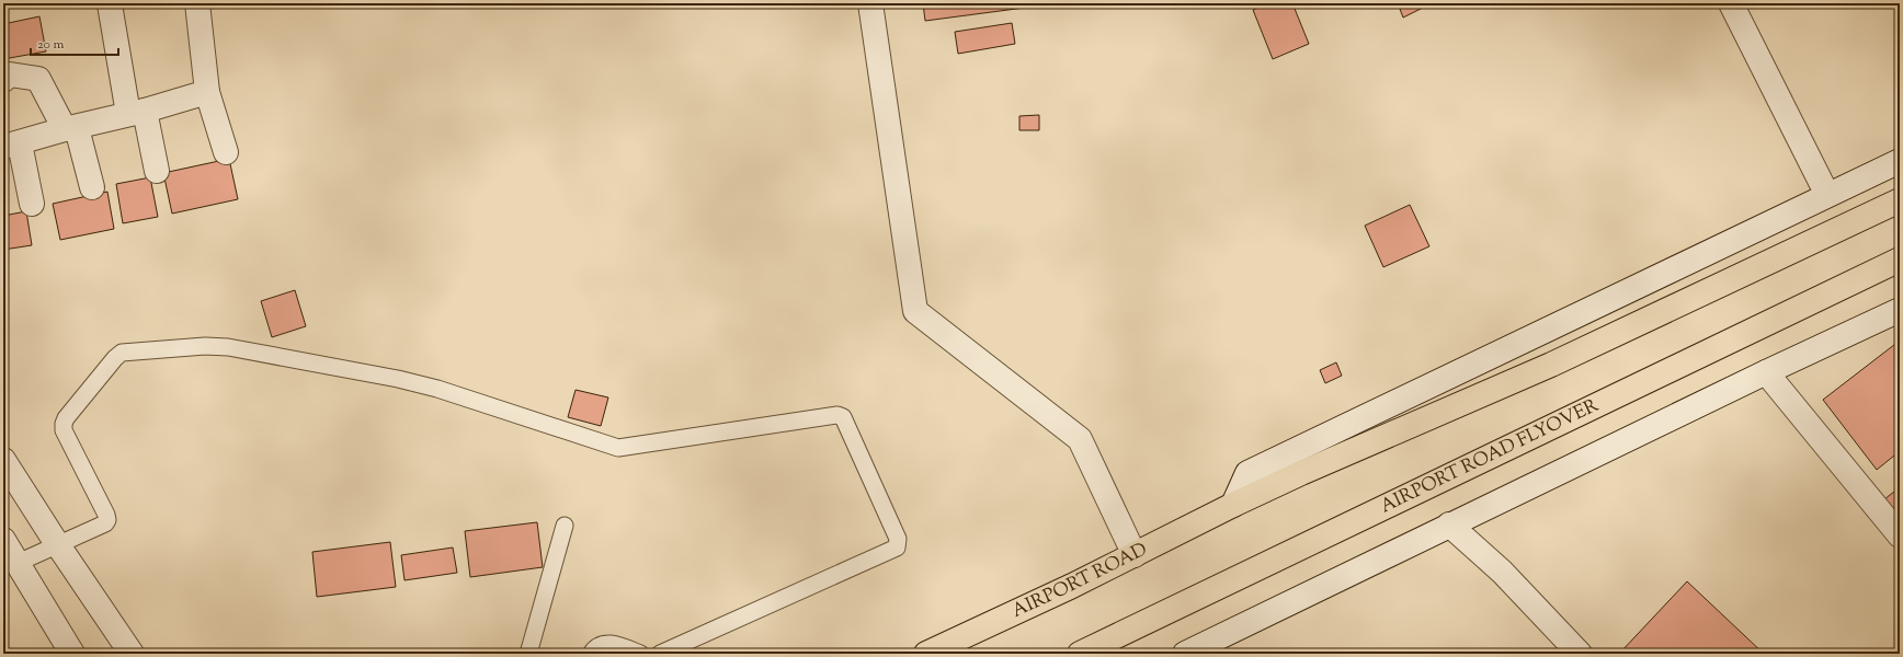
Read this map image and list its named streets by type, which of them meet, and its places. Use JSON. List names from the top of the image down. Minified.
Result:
{"streets":{"main road":["AIRPORT ROAD FLYOVER","AIRPORT ROAD"]},"scale_bar":"20 m"}
